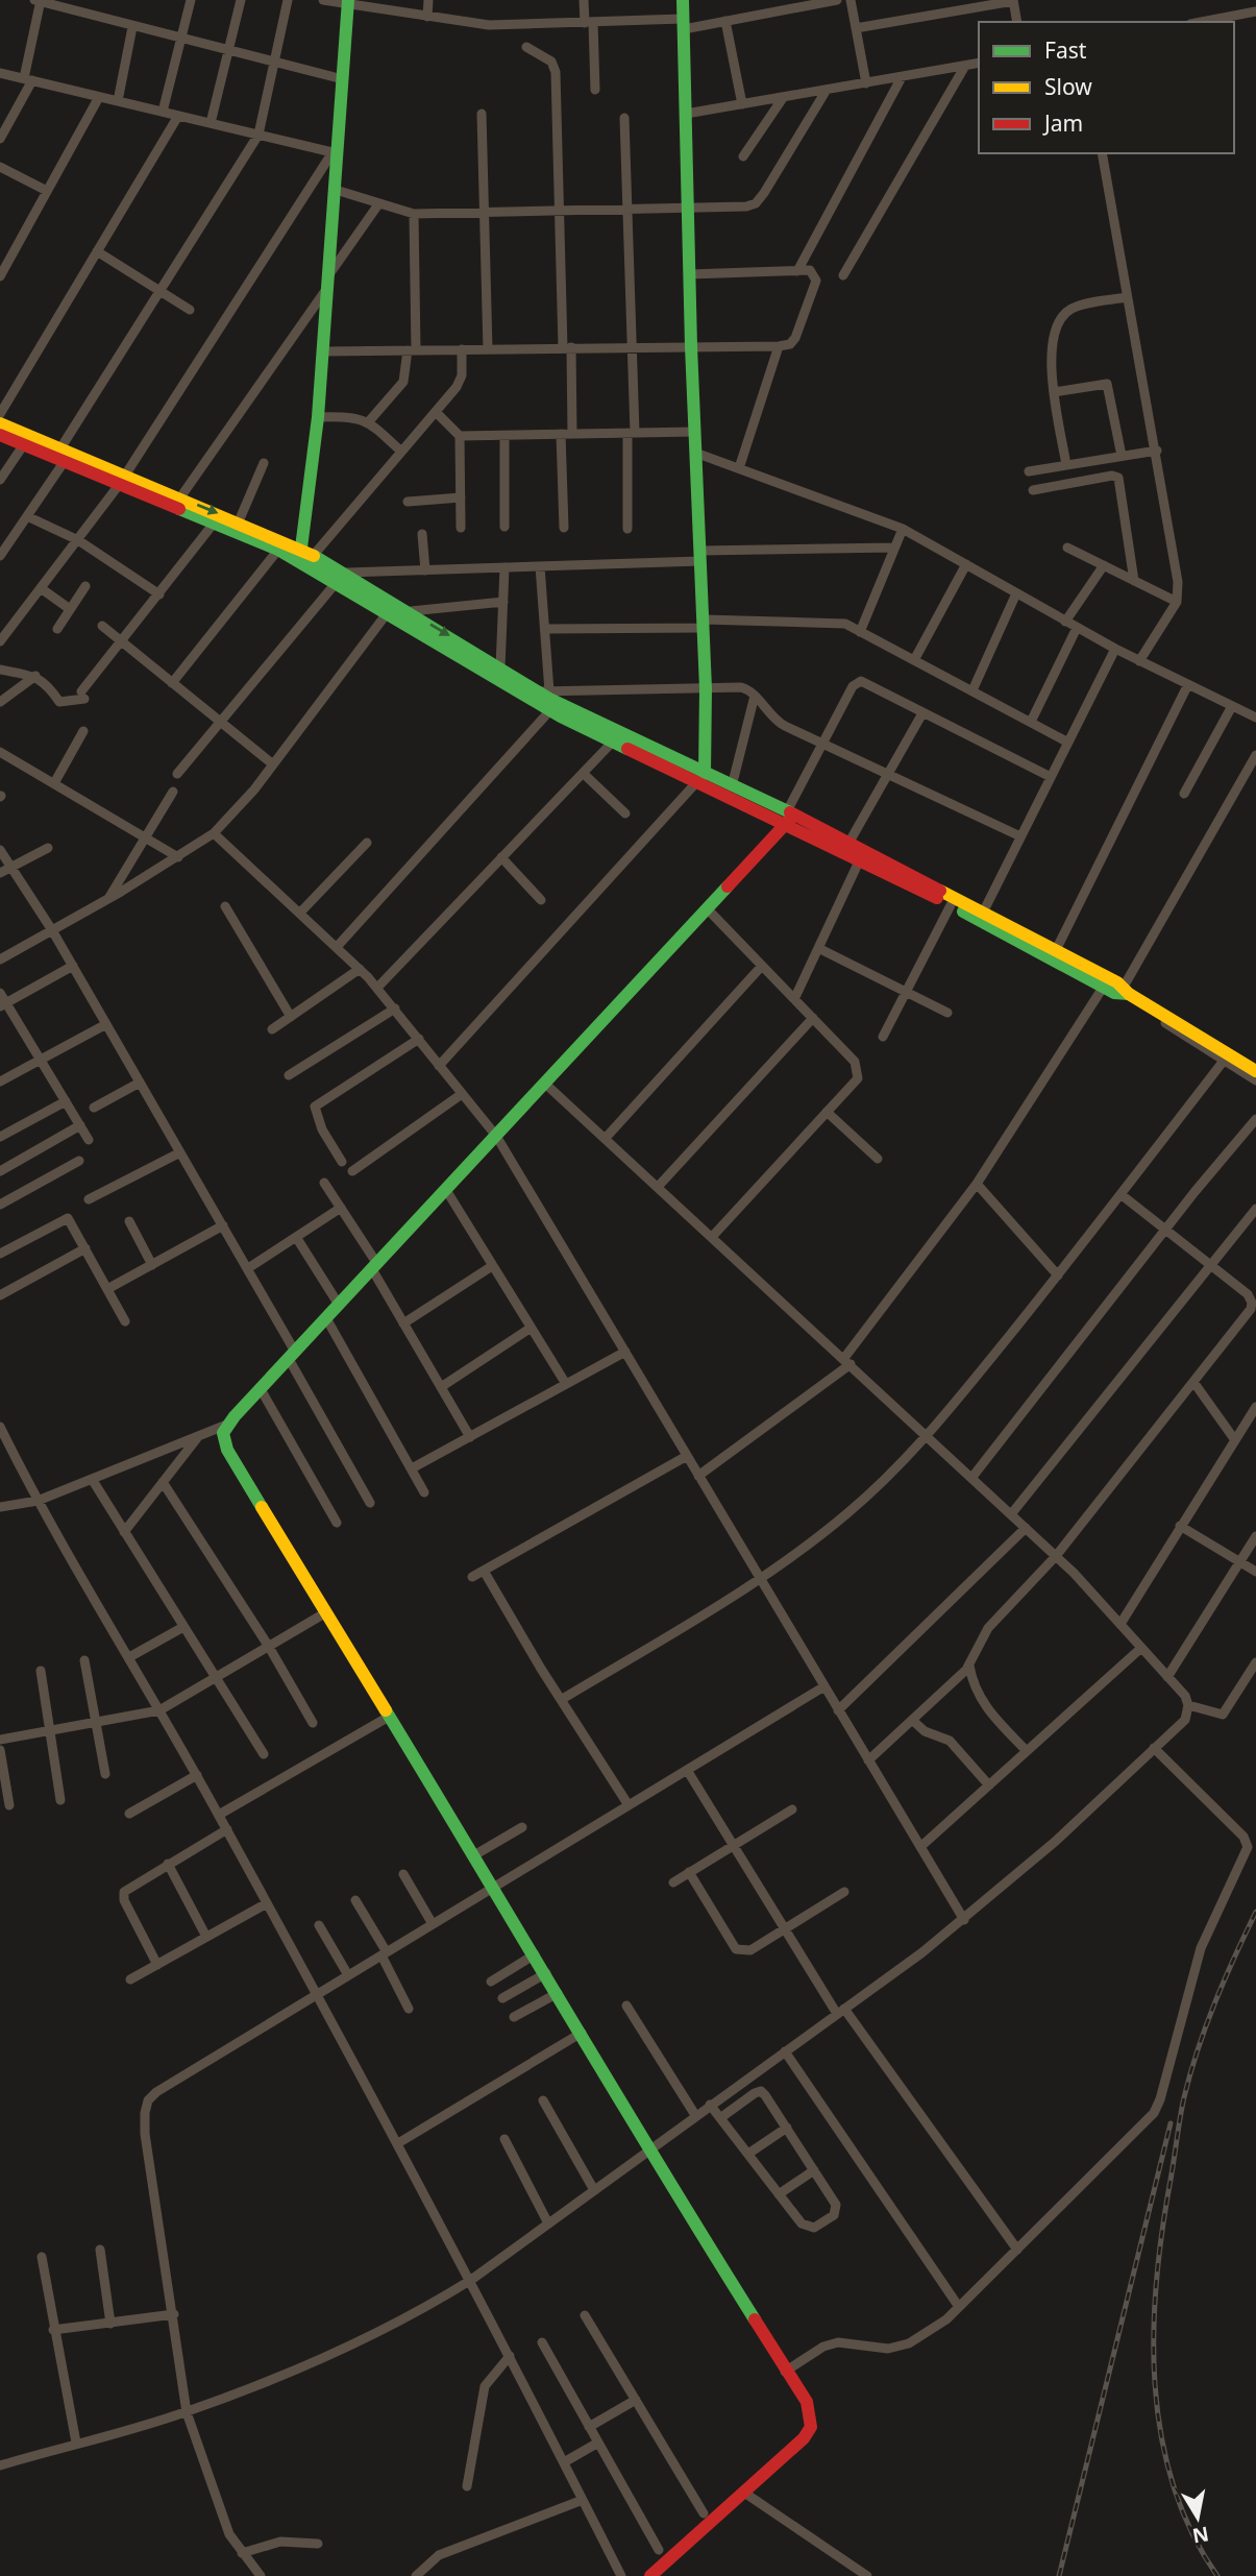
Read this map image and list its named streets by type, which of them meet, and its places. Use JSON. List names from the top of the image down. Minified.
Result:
{"legend":["Fast","Slow","Jam"],"north":"bottom"}
